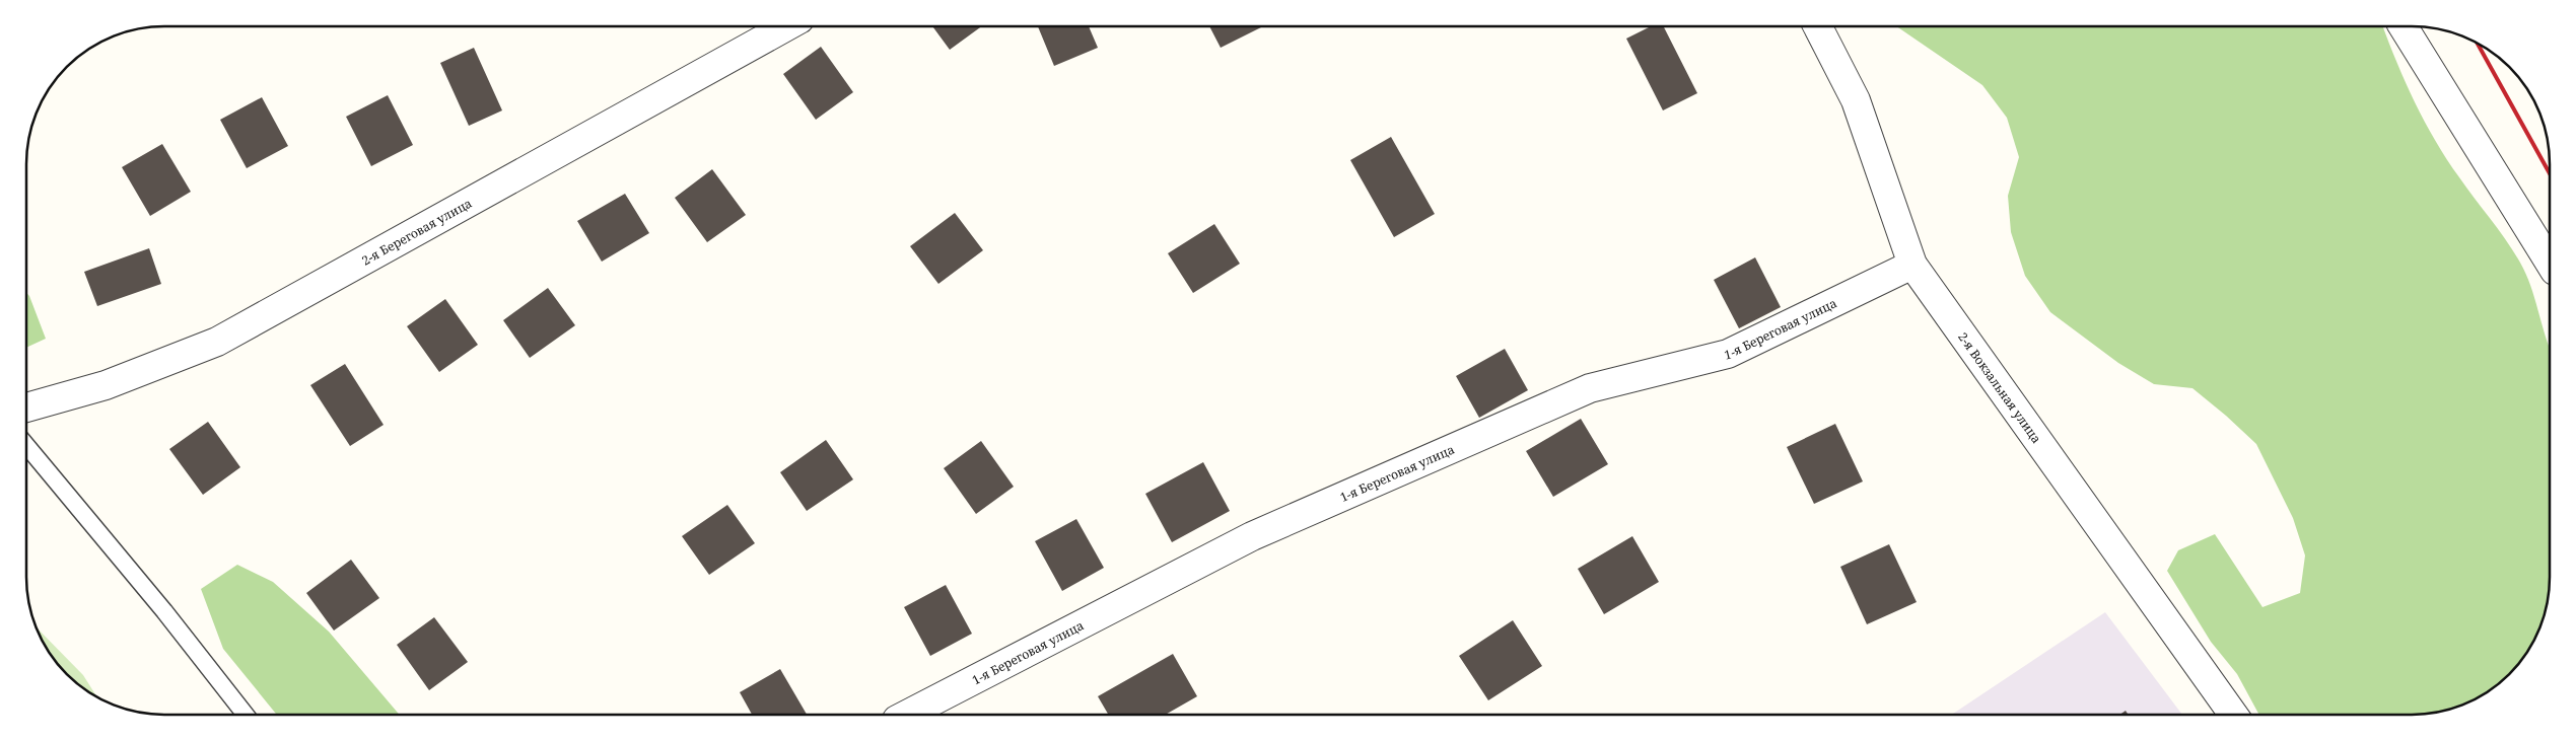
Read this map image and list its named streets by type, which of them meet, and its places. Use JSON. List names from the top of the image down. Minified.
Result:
{"streets":{"street":["2-я Береговая улица","1-я Береговая улица","2-я Вокзальная улица"]},"crossings":[["1-я Береговая улица","2-я Вокзальная улица"]]}
